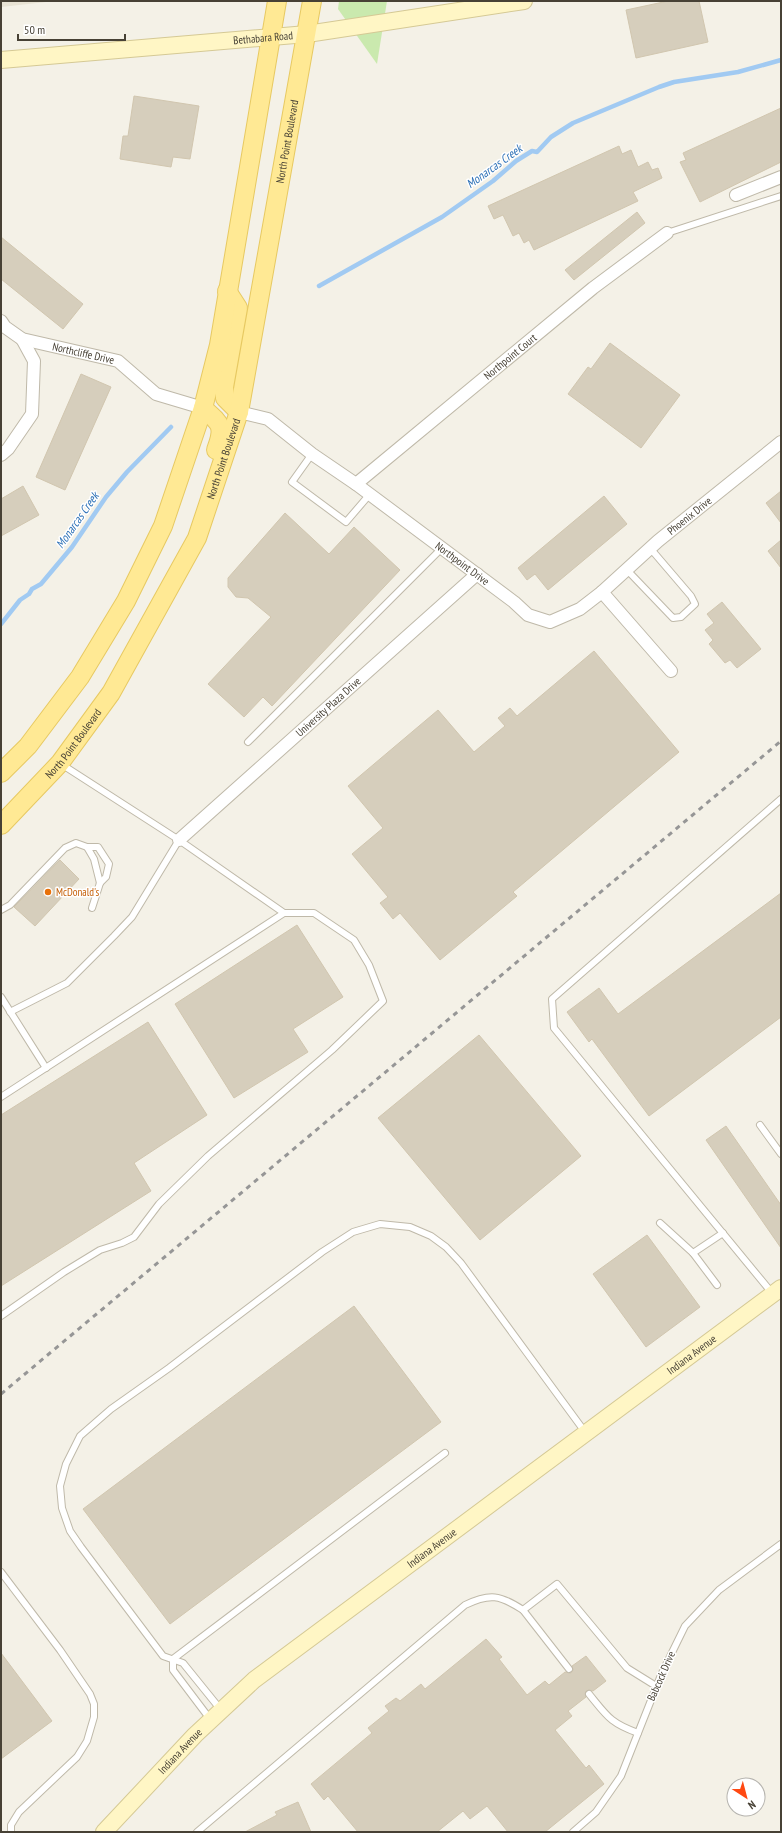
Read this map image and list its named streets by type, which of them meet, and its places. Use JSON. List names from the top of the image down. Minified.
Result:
{"streets":{"main road":["Bethabara Road","North Point Boulevard","Indiana Avenue"],"street":["Northcliffe Drive","Northpoint Court","Phoenix Drive","Northpoint Drive","University Plaza Drive"],"lane":["Babcock Drive"]},"crossings":[["Bethabara Road","North Point Boulevard"],["North Point Boulevard","Northpoint Drive"],["Northpoint Court","Northpoint Drive"],["Phoenix Drive","Northpoint Drive"],["Northpoint Drive","University Plaza Drive"]],"water":["Monarcas Creek"],"places":["McDonald's"],"scale_bar":"50 m","north":"bottom right"}
